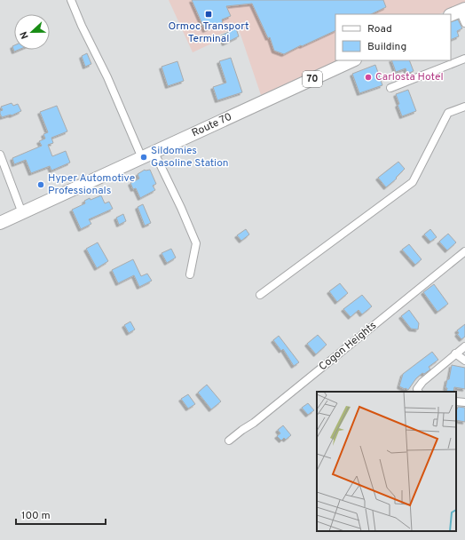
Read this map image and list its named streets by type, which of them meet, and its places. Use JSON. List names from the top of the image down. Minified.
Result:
{"streets":{"highway":["70","Route 70"],"street":["Cogon Heights"]},"places":{"transit":["Ormoc Transport Terminal"],"other":["Carlosta Hotel","Sildomies Gasoline Station","Hyper Automotive Professionals"]},"legend":["Road","Building"],"scale_bar":"100 m","north":"left"}
